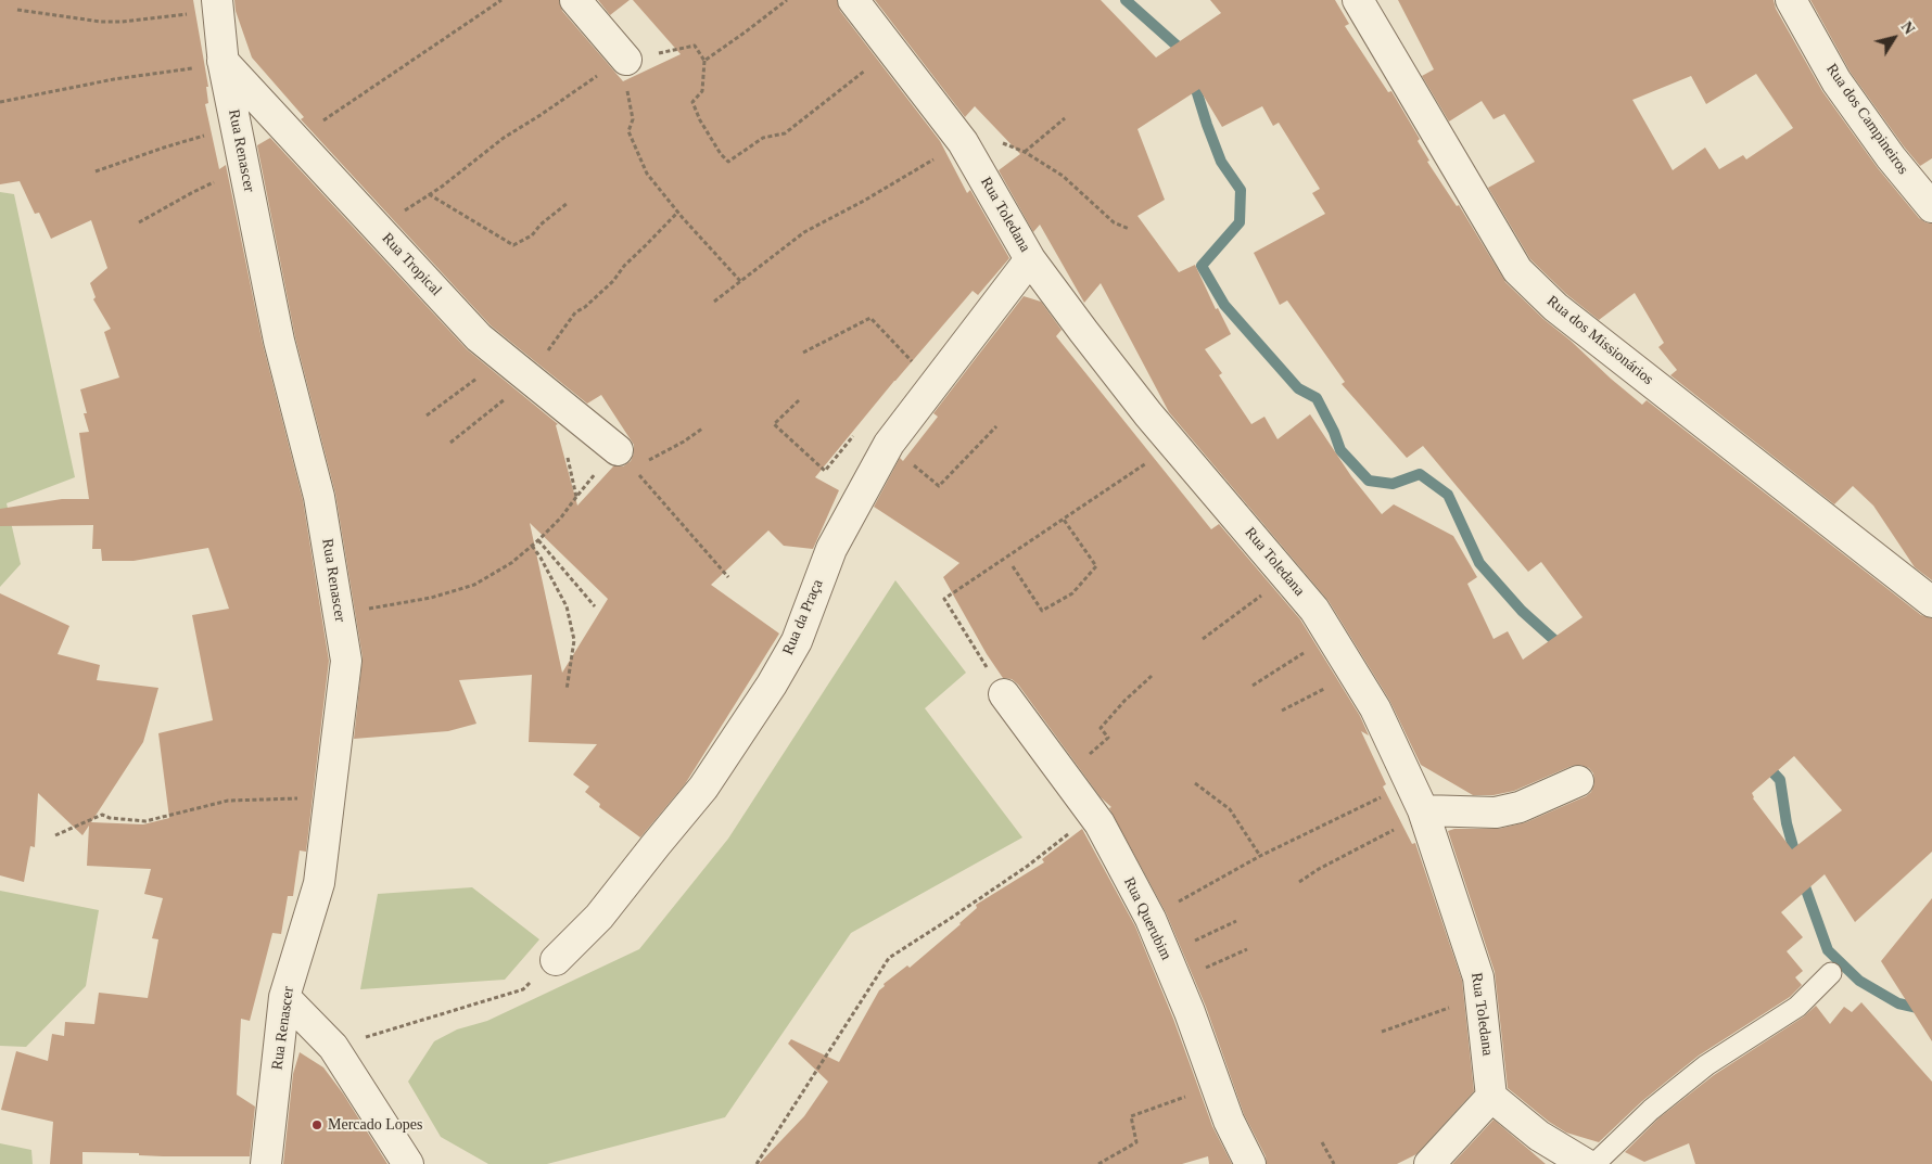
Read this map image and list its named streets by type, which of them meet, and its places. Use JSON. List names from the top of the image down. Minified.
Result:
{"streets":{"street":["Rua dos Campineiros","Rua Renascer","Rua Toledana","Rua Tropical","Rua dos Missionários","Rua da Praça","Rua Querubim"]},"crossings":[["Rua Renascer","Rua Tropical"],["Rua Toledana","Rua da Praça"]],"places":["Mercado Lopes"],"north":"top right"}
